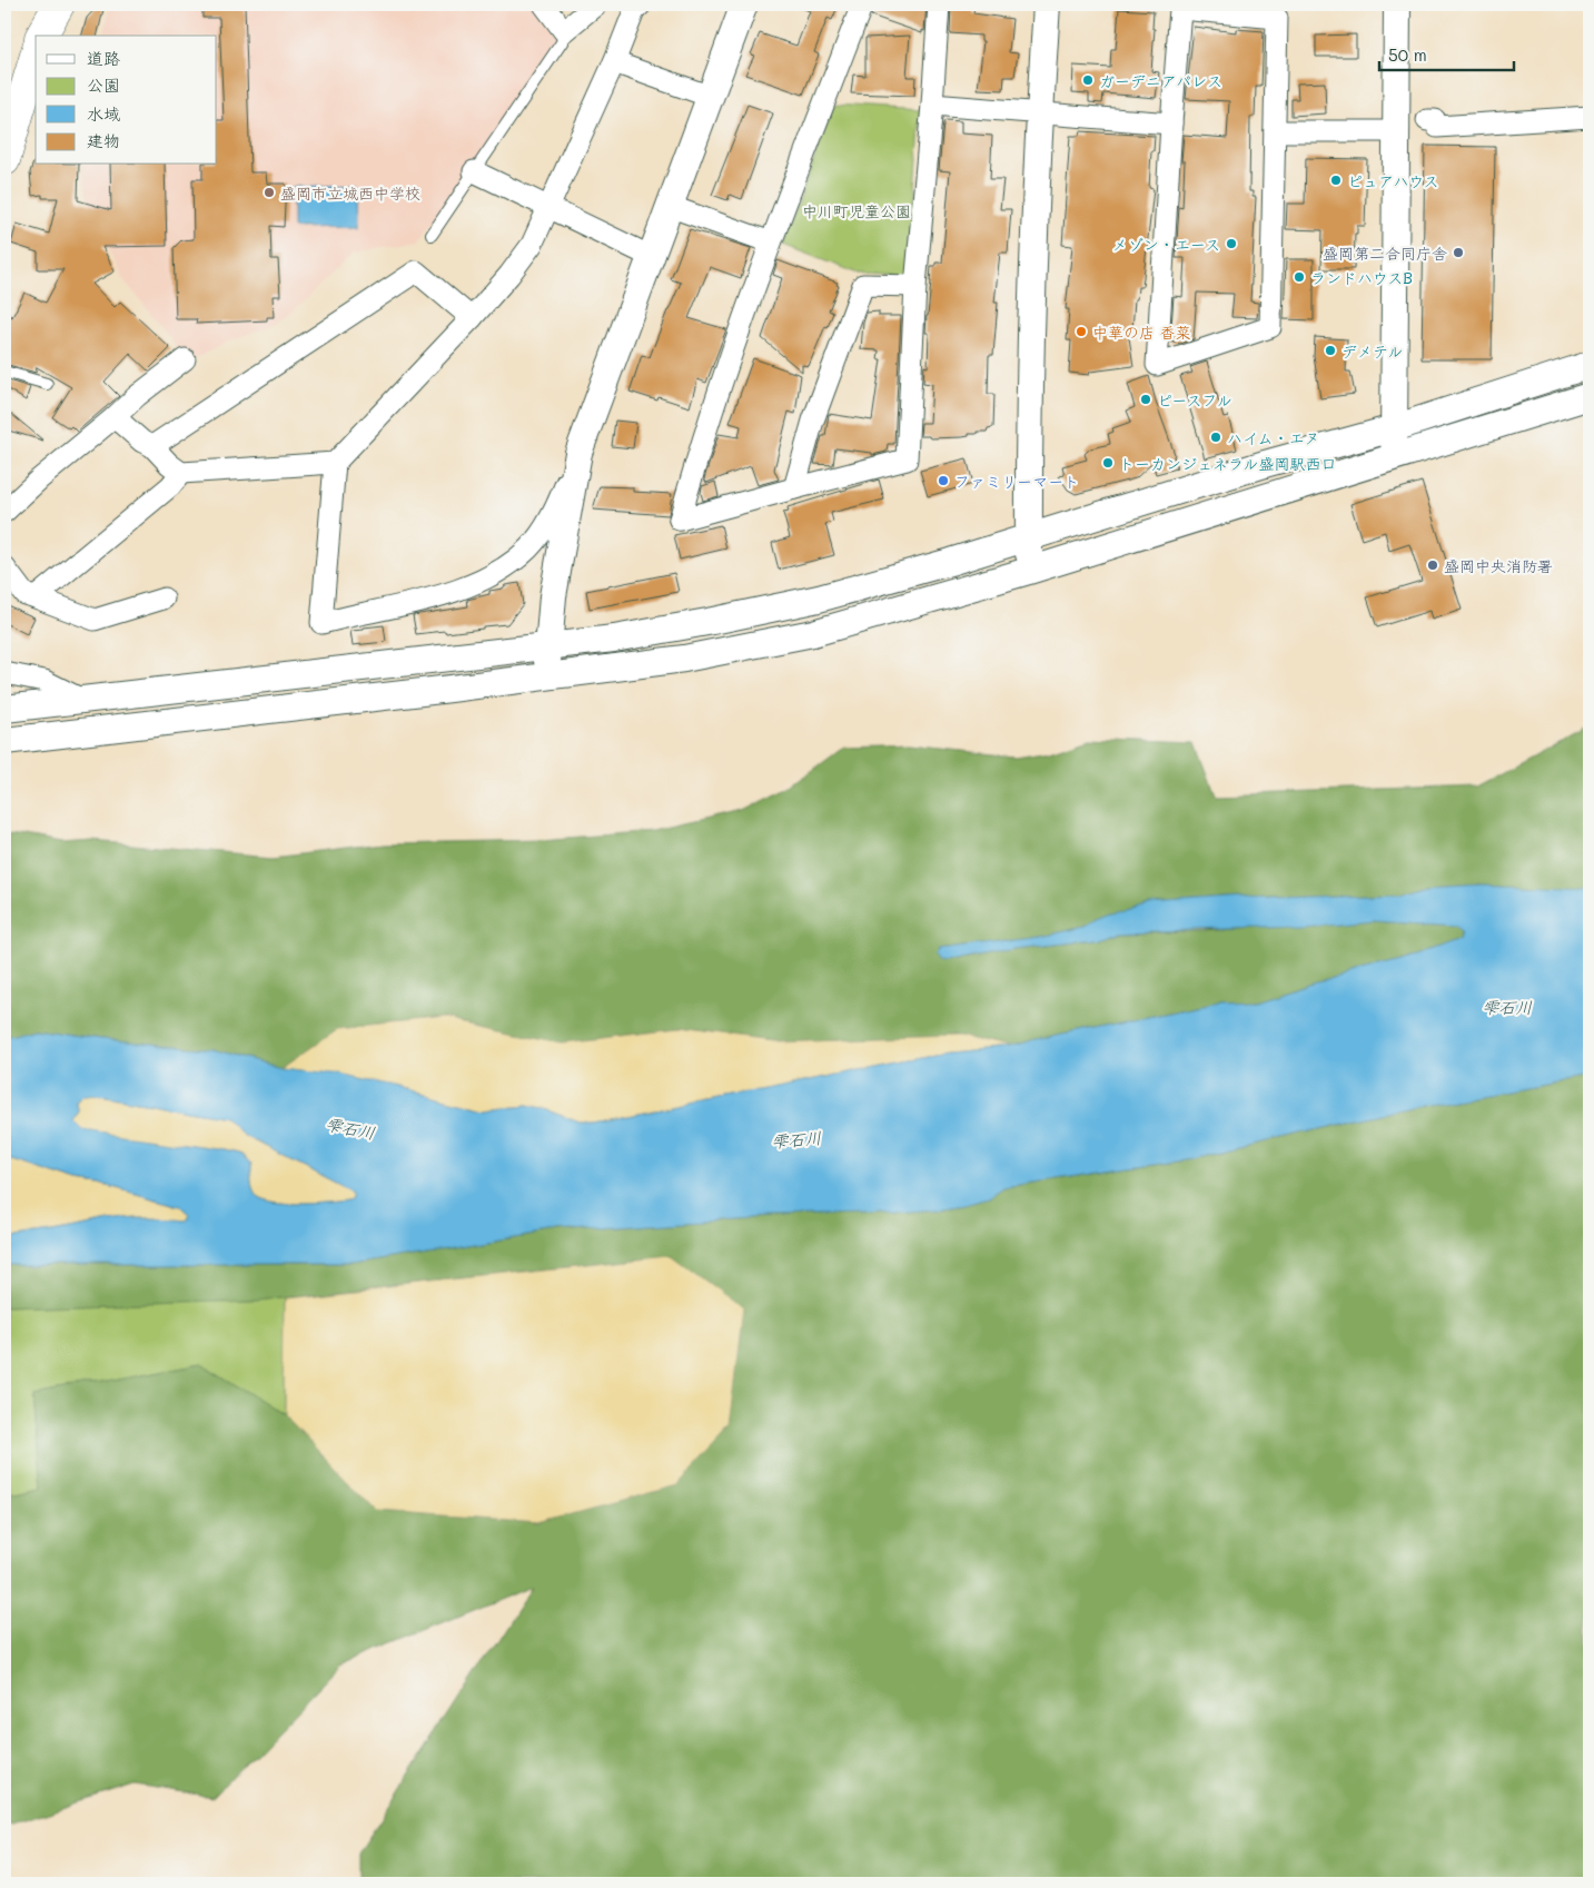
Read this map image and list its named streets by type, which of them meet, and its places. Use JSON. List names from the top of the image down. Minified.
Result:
{"water":["雫石川"],"parks":["中川町児童公園"],"places":["ガーデニアパレス","ピュアハウス","盛岡市立城西中学校","メゾン・エース","盛岡第二合同庁舎","ランドハウスB","中華の店 香菜","デメテル","ピースフル","ハイム・エヌ","トーカンジェネラル盛岡駅西口","ファミリーマート","盛岡中央消防署"],"legend":["道路","公園","水域","建物"],"scale_bar":"50 m"}
